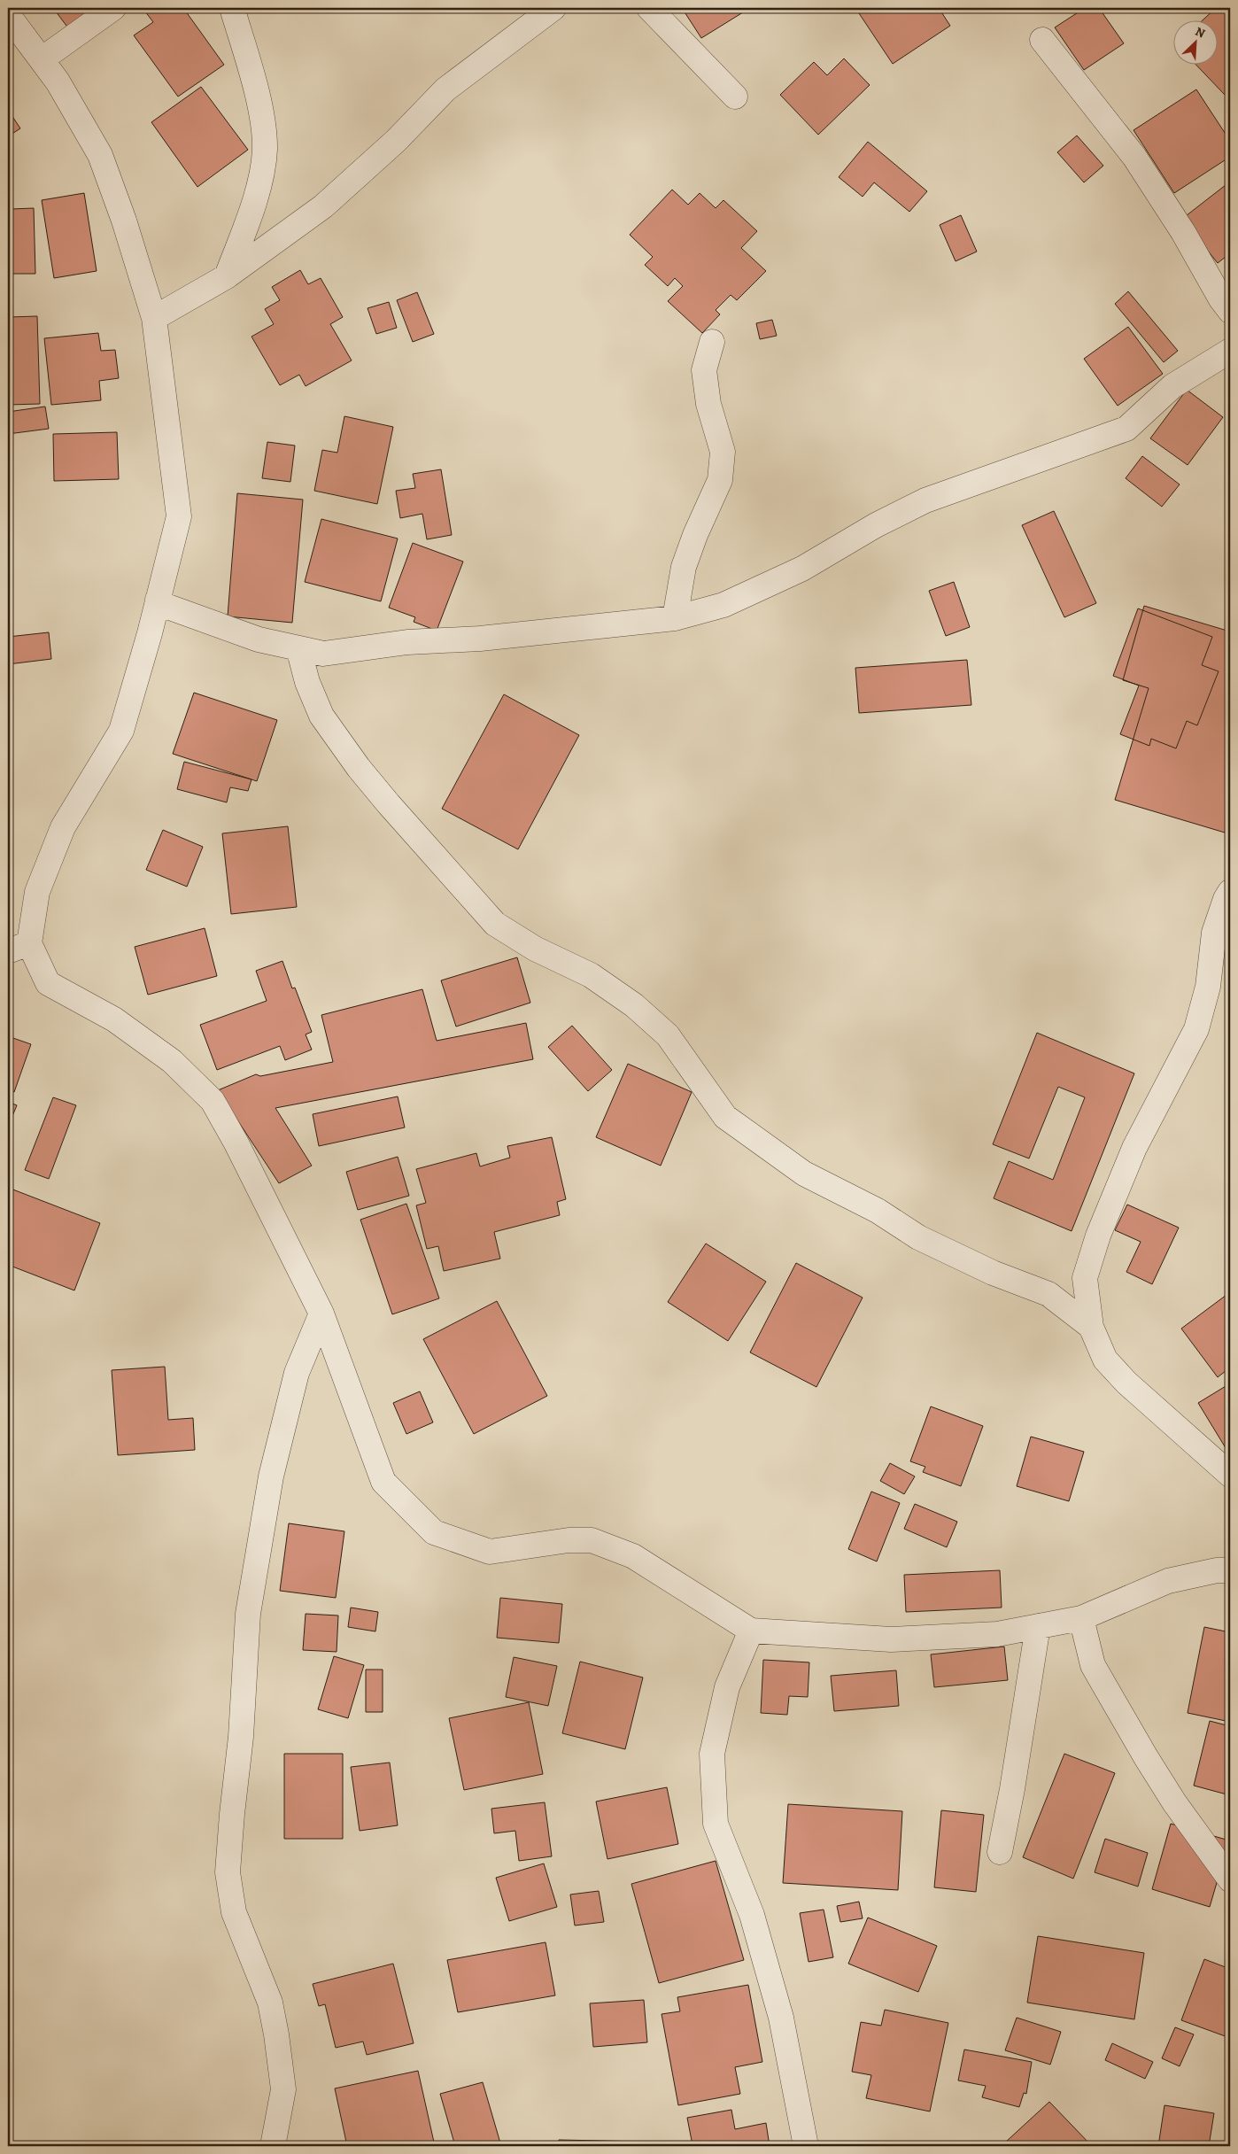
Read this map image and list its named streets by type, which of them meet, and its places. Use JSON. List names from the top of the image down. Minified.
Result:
{"north":"top right"}
